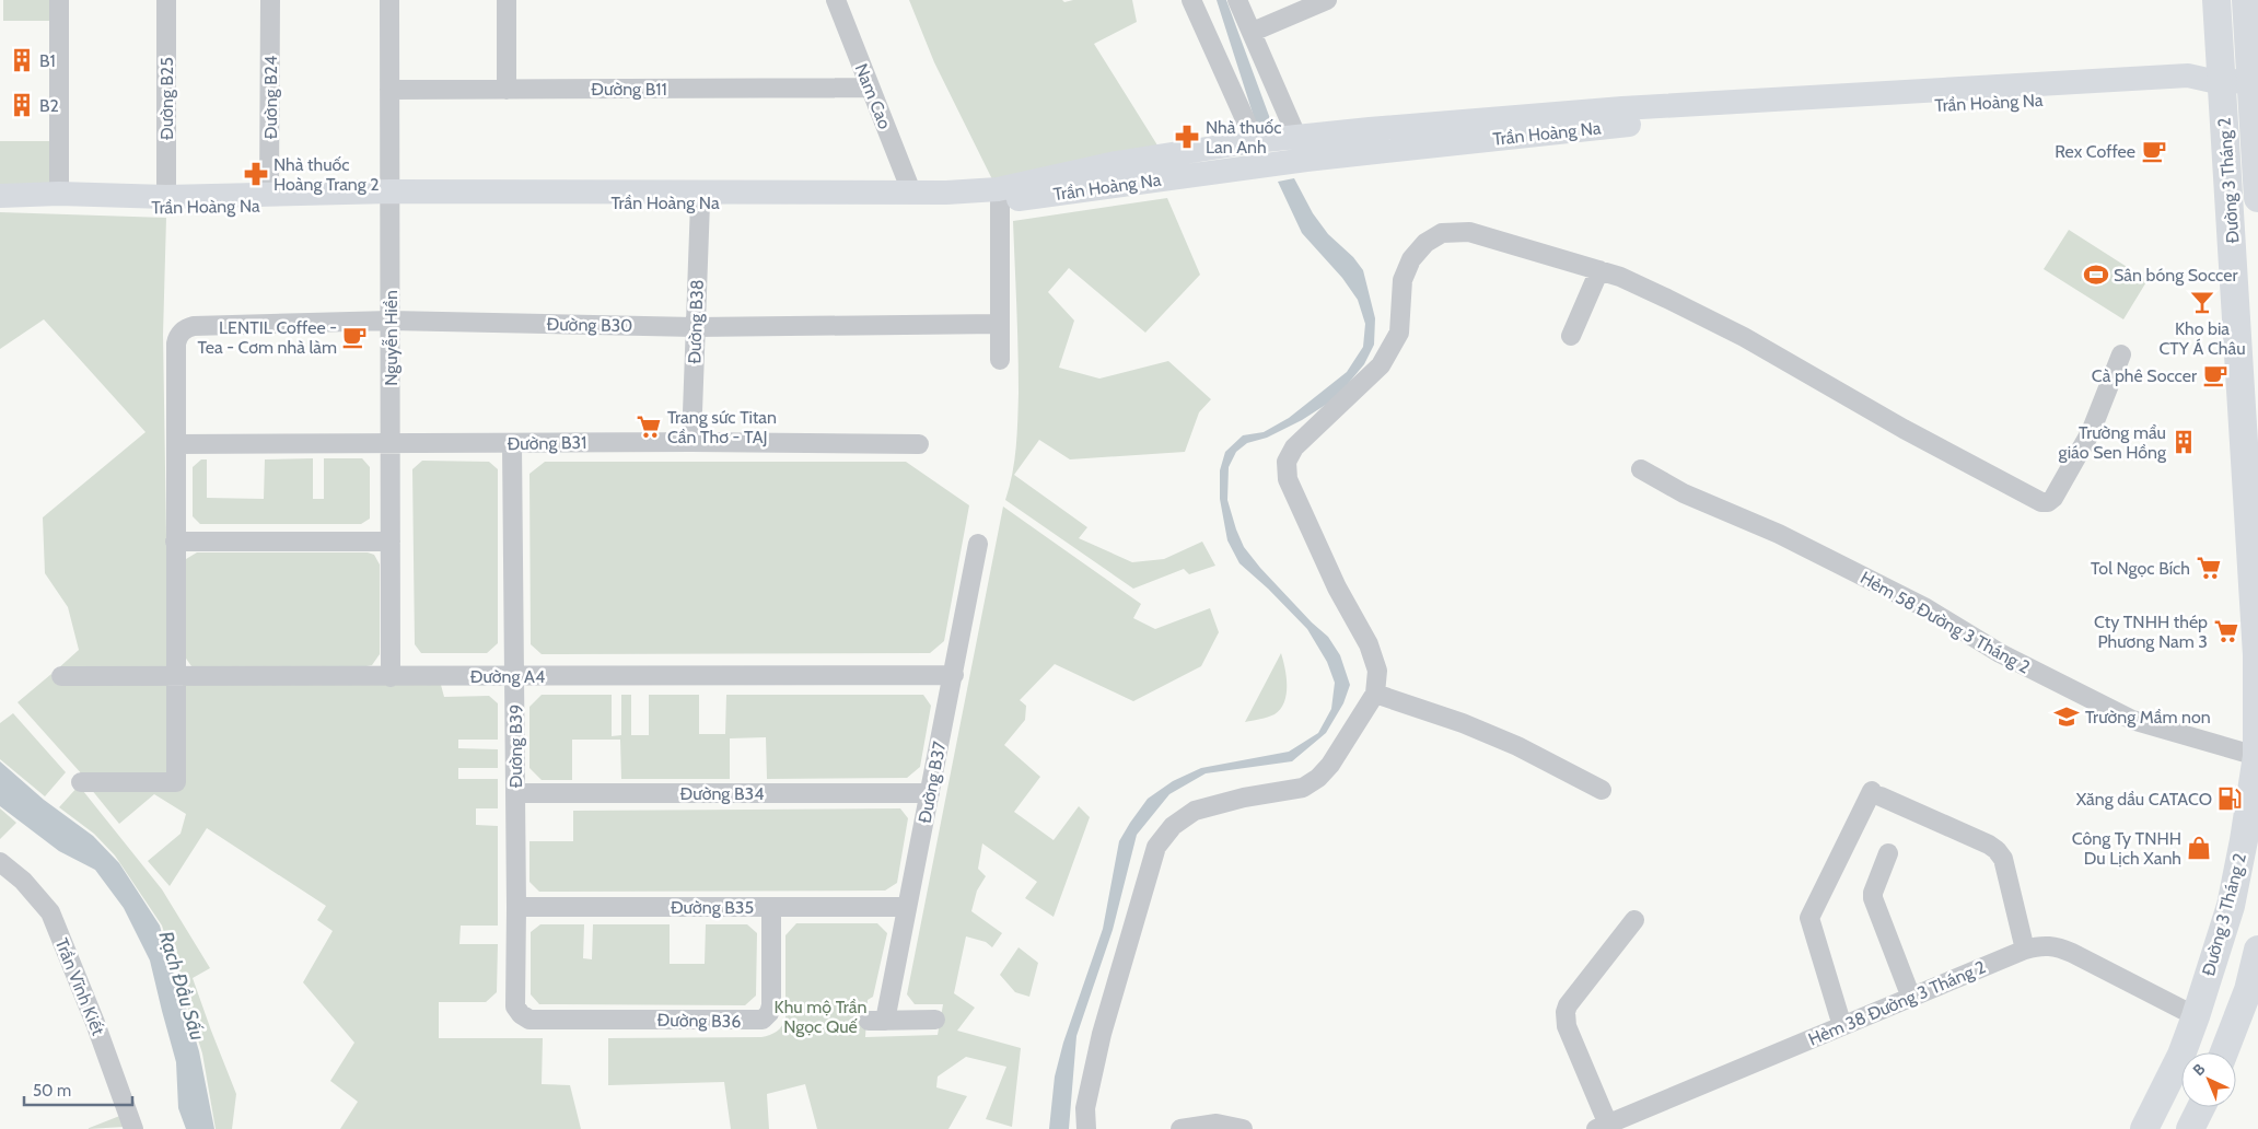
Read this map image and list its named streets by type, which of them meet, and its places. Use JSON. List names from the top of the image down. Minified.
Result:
{"streets":{"highway":["Đường 3 Tháng 2"],"main road":["Trần Hoàng Na"],"street":["Đường B11","Nam Cao","Đường B24","Đường B25","Đường B38","Đường B30","Nguyễn Hiền","Đường B31","Hẻm 58 Đường 3 Tháng 2","Đường A4","Đường B39","Đường B37","Đường B34","Đường B35","Trần Vĩnh Kiết","Hẻm 38 Đường 3 Tháng 2","Đường B36"]},"crossings":[["Đường B11","Nam Cao"],["Đường B11","Nguyễn Hiền"],["Nam Cao","Trần Hoàng Na"],["Đường B24","Trần Hoàng Na"],["Đường B25","Trần Hoàng Na"],["Trần Hoàng Na","Đường 3 Tháng 2"],["Trần Hoàng Na","Đường B38"],["Trần Hoàng Na","Nguyễn Hiền"],["Đường 3 Tháng 2","Hẻm 58 Đường 3 Tháng 2"],["Đường 3 Tháng 2","Hẻm 38 Đường 3 Tháng 2"],["Đường B38","Đường B30"],["Đường B38","Đường B31"],["Đường B30","Nguyễn Hiền"],["Đường B30","Đường B31"],["Nguyễn Hiền","Đường B31"],["Nguyễn Hiền","Đường A4"],["Đường B31","Đường B39"],["Đường A4","Đường B39"],["Đường A4","Đường B37"],["Đường B39","Đường B34"],["Đường B39","Đường B35"],["Đường B39","Đường B36"],["Đường B37","Đường B34"],["Đường B37","Đường B35"],["Đường B35","Đường B36"]],"water":["Rạch Đầu Sấu"],"parks":["Khu mộ Trần Ngọc Quế"],"places":{"building":["B1","B2","Trường mẩu giáo Sen Hồng"],"pharmacy":["Nhà thuốc Lan Anh","Nhà thuốc Hoàng Trang 2"],"cafe":["Rex Coffee","LENTIL Coffee - Tea - Cơm nhà làm","Cà phê Soccer"],"sports":["Sân bóng Soccer"],"bar":["Kho bia CTY Á Châu"],"supermarket":["Trang sức Titan Cần Thơ - TAJ","Tol Ngọc Bích","Cty TNHH thép Phương Nam 3"],"school or university":["Trường Mầm non"],"fuel station":["Xăng dầu CATACO"],"shop":["Công Ty TNHH Du Lịch Xanh"]},"scale_bar":"50 m","north":"top left"}
